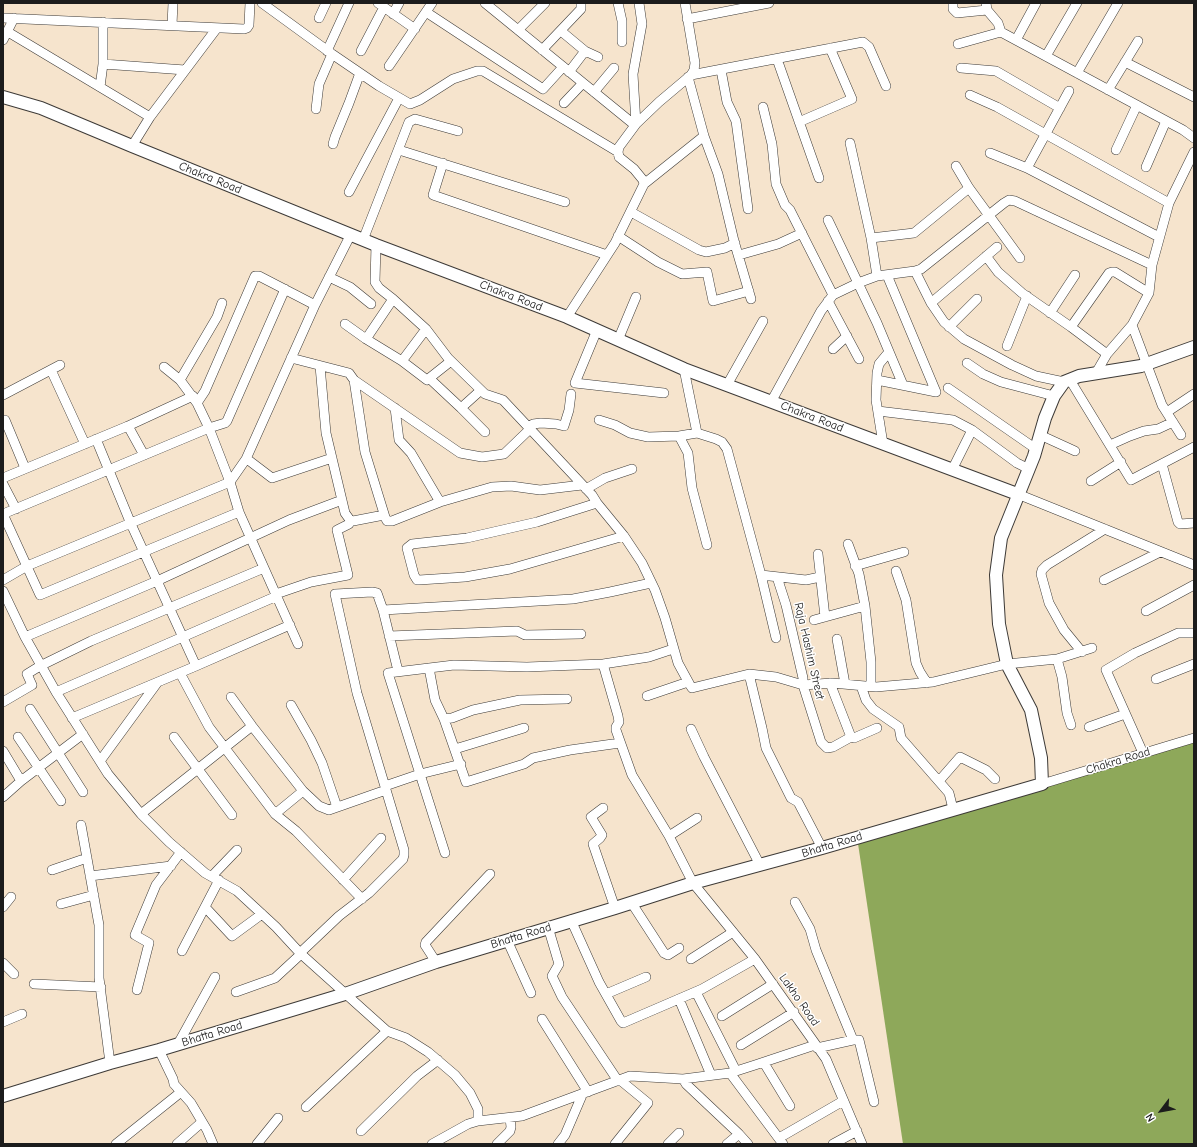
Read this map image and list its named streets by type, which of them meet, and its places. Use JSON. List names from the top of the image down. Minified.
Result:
{"streets":{"main road":["Chakra Road","Bhatta Road"],"street":["Raja Hashim Street","Lakho Road"]},"crossings":[["Chakra Road","Bhatta Road"],["Bhatta Road","Lakho Road"]],"north":"bottom left"}
